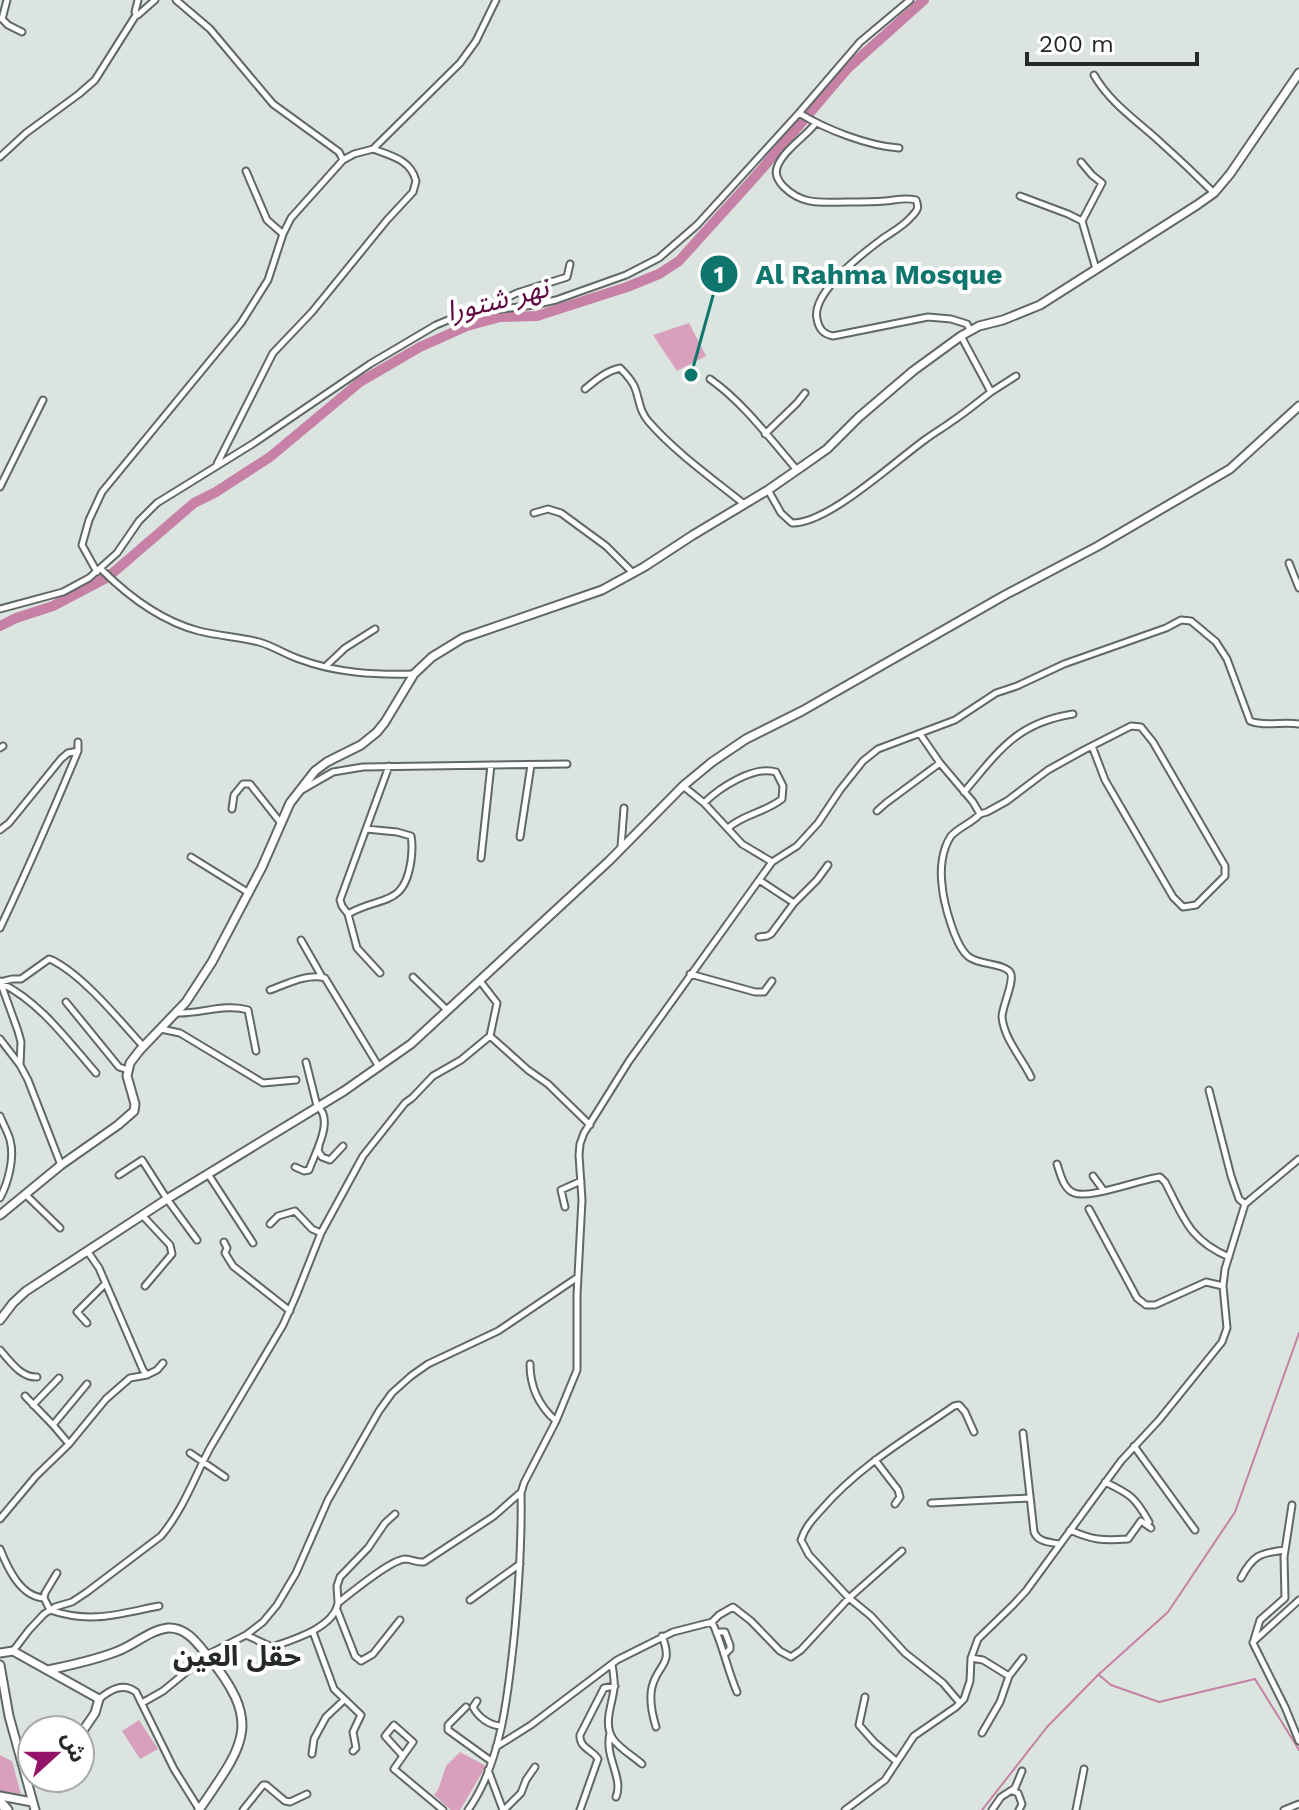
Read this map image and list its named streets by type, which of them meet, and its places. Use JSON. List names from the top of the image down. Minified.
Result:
{"districts":["حقل العين"],"water":["نهر شتورا"],"places":["Al Rahma Mosque"],"scale_bar":"200 m","north":"right"}
